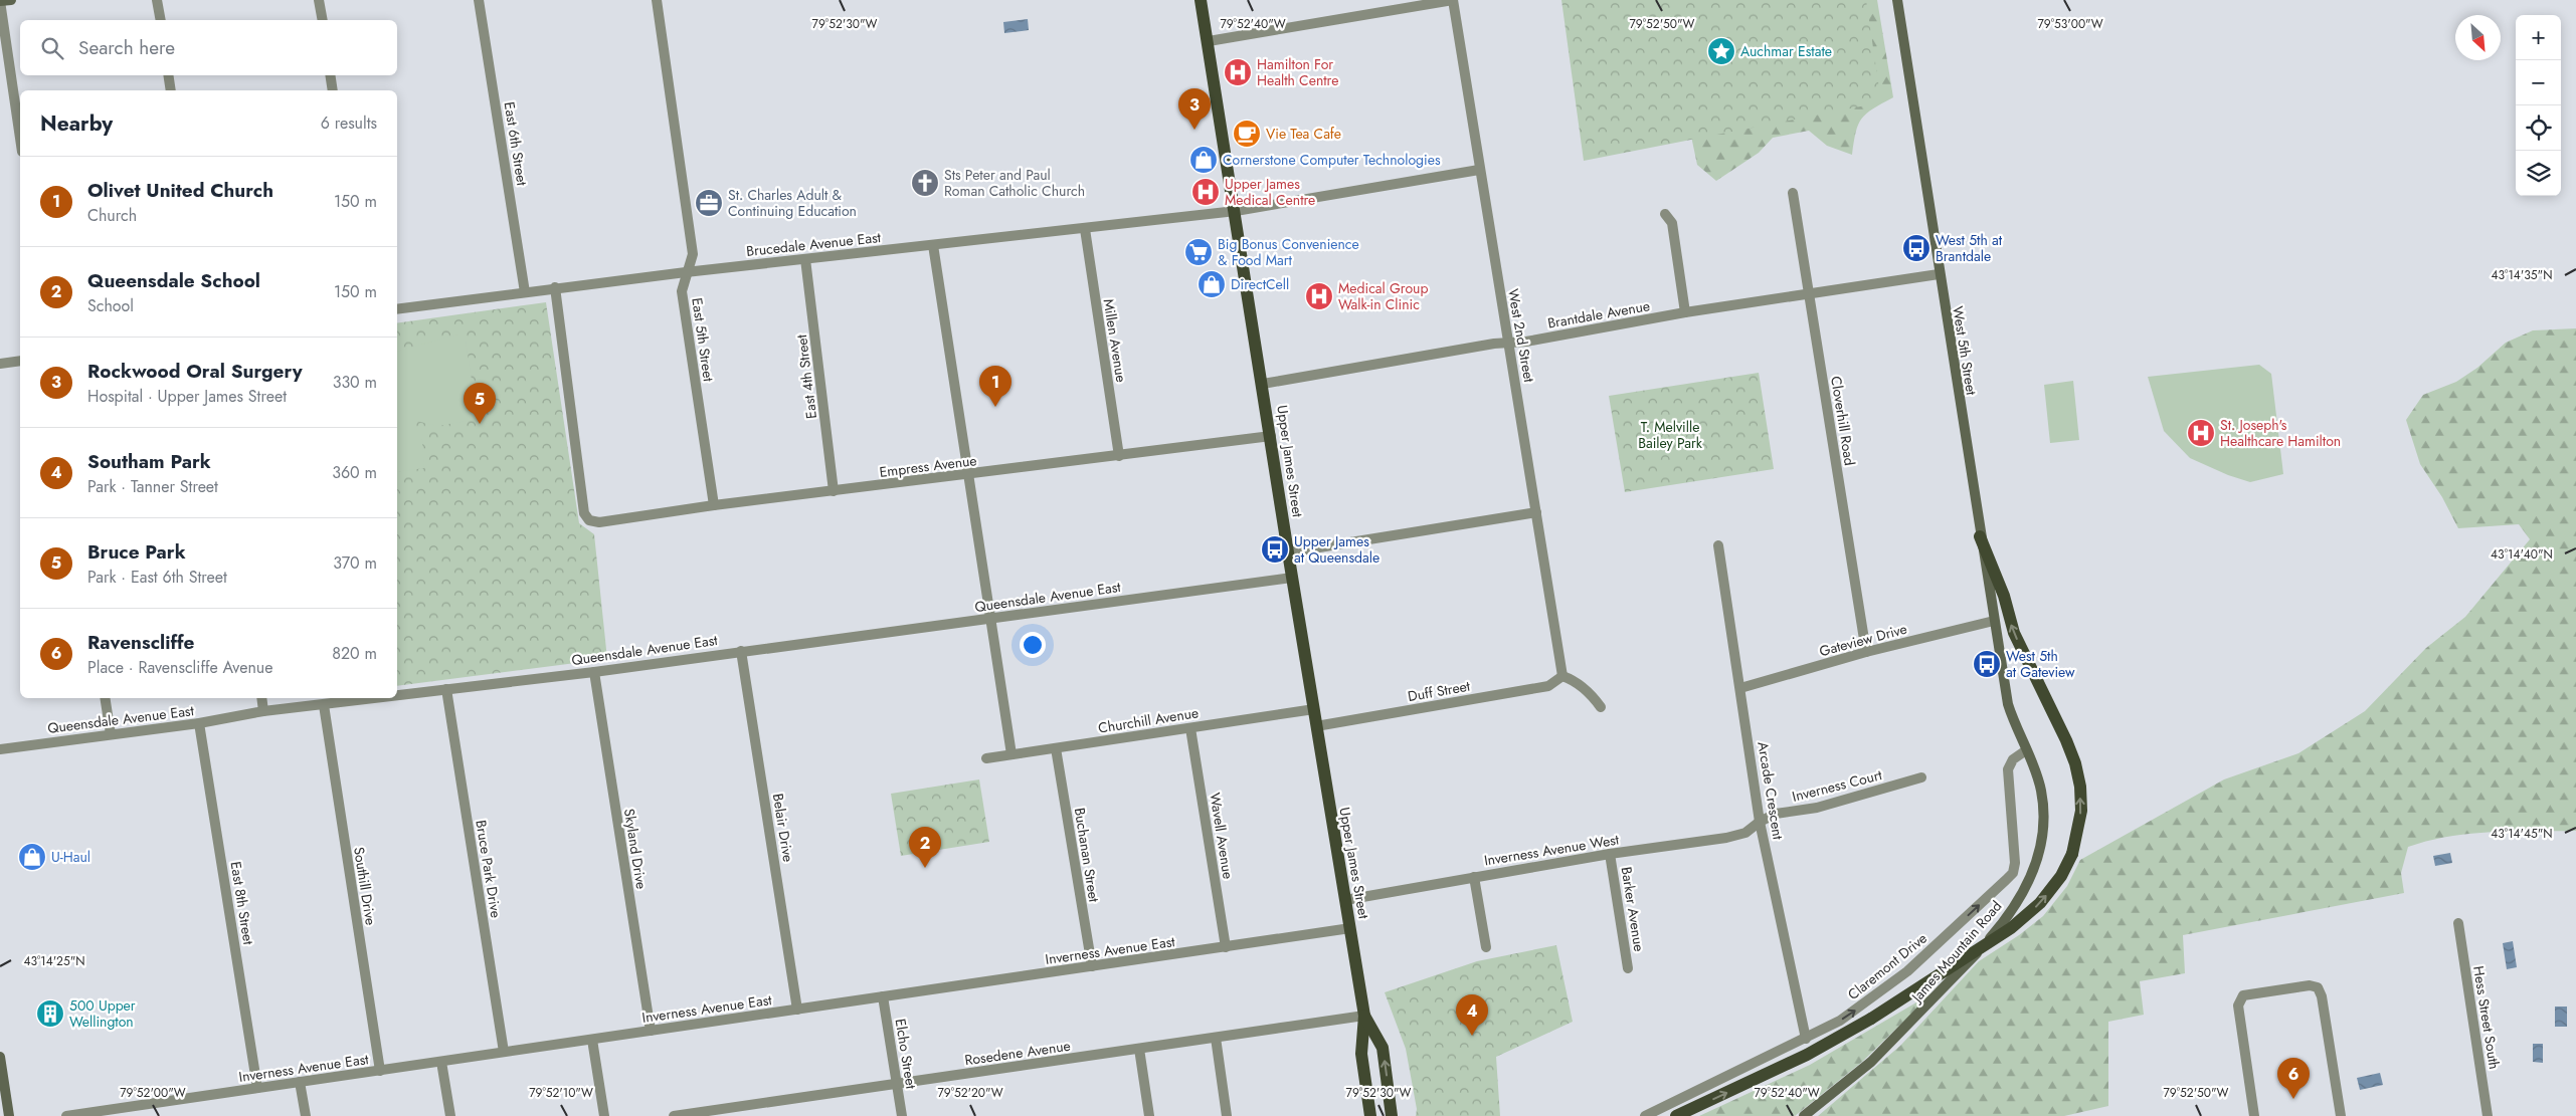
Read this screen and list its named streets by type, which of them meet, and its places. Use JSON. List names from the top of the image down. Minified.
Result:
{"streets":{"main road":["West 5th Street","Upper James Street","James Mountain Road"],"street":["East 6th Street","Brucedale Avenue East","Brantdale Avenue","West 2nd Street","East 5th Street","Millen Avenue","East 4th Street","Cloverhill Road","Empress Avenue","Queensdale Avenue East","Gateview Drive","Duff Street","Churchill Avenue","Inverness Court","Arcade Crescent","Belair Drive","Wavell Avenue","Skyland Drive","Inverness Avenue West","Buchanan Street","Bruce Park Drive","Southill Drive","East 8th Street","Barker Avenue","Inverness Avenue East","Claremont Drive","Hess Street South","Rosedene Avenue","Elcho Street"]},"crossings":[["East 6th Street","Brucedale Avenue East"],["Brucedale Avenue East","West 2nd Street"],["Brucedale Avenue East","East 5th Street"],["Brucedale Avenue East","Millen Avenue"],["Brucedale Avenue East","East 4th Street"],["Brucedale Avenue East","Upper James Street"],["Brucedale Avenue East","Empress Avenue"],["Brantdale Avenue","West 2nd Street"],["Brantdale Avenue","West 5th Street"],["Brantdale Avenue","Cloverhill Road"],["Brantdale Avenue","Upper James Street"],["West 2nd Street","Duff Street"],["East 5th Street","Empress Avenue"],["Millen Avenue","Empress Avenue"],["West 5th Street","Gateview Drive"],["West 5th Street","James Mountain Road"],["East 4th Street","Empress Avenue"],["Cloverhill Road","Gateview Drive"],["Upper James Street","Empress Avenue"],["Upper James Street","Queensdale Avenue East"],["Upper James Street","Duff Street"],["Upper James Street","Churchill Avenue"],["Upper James Street","Inverness Avenue West"],["Upper James Street","Inverness Avenue East"],["Upper James Street","Rosedene Avenue"],["Queensdale Avenue East","Belair Drive"],["Queensdale Avenue East","Skyland Drive"],["Queensdale Avenue East","Bruce Park Drive"],["Queensdale Avenue East","Southill Drive"],["Queensdale Avenue East","East 8th Street"],["Gateview Drive","Arcade Crescent"],["Churchill Avenue","Wavell Avenue"],["Churchill Avenue","Buchanan Street"],["Inverness Court","Arcade Crescent"],["Inverness Court","Inverness Avenue West"],["Arcade Crescent","Inverness Avenue West"],["Arcade Crescent","Claremont Drive"],["Belair Drive","Inverness Avenue East"],["Wavell Avenue","Inverness Avenue East"],["Skyland Drive","Inverness Avenue East"],["Inverness Avenue West","Barker Avenue"],["Buchanan Street","Inverness Avenue East"],["Bruce Park Drive","Inverness Avenue East"],["Southill Drive","Inverness Avenue East"],["East 8th Street","Inverness Avenue East"],["Inverness Avenue East","Elcho Street"],["James Mountain Road","Claremont Drive"],["Rosedene Avenue","Elcho Street"]],"one_way":["Claremont Drive"],"parks":["T. Melville Bailey Park"],"places":{"place":["Auchmar Estate"],"hospital":["Hamilton For Health Centre","Upper James Medical Centre","Medical Group Walk-in Clinic","St. Joseph's Healthcare Hamilton"],"cafe":["Vie Tea Cafe"],"shop":["Cornerstone Computer Technologies","DirectCell","U-Haul"],"church":["Sts Peter and Paul Roman Catholic Church"],"office":["St. Charles Adult & Continuing Education"],"bus stop":["West 5th at Brantdale","Upper James at Queensdale","West 5th at Gateview"],"supermarket":["Big Bonus Convenience & Food Mart"],"building":["500 Upper Wellington"]},"north":"bottom right","page":{"map_buttons":["+","−"],"search":"Search here","pins":["3","1","5","2","4","6"],"heading":["Nearby","6 results"],"list":[{"mark":"1","name":"Olivet United Church","note":"Church","value":"150 m"},{"mark":"2","name":"Queensdale School","note":"School","value":"150 m"},{"mark":"3","name":"Rockwood Oral Surgery","note":"Hospital · Upper James Street","value":"330 m"},{"mark":"4","name":"Southam Park","note":"Park · Tanner Street","value":"360 m"},{"mark":"5","name":"Bruce Park","note":"Park · East 6th Street","value":"370 m"},{"mark":"6","name":"Ravenscliffe","note":"Place · Ravenscliffe Avenue","value":"820 m"}]},"coordinates":["79°52'30\"W","79°52'40\"W","79°52'50\"W","79°53'00\"W","43°14'35\"N","43°14'40\"N","43°14'45\"N","43°14'25\"N","79°52'00\"W","79°52'10\"W","79°52'20\"W"]}
